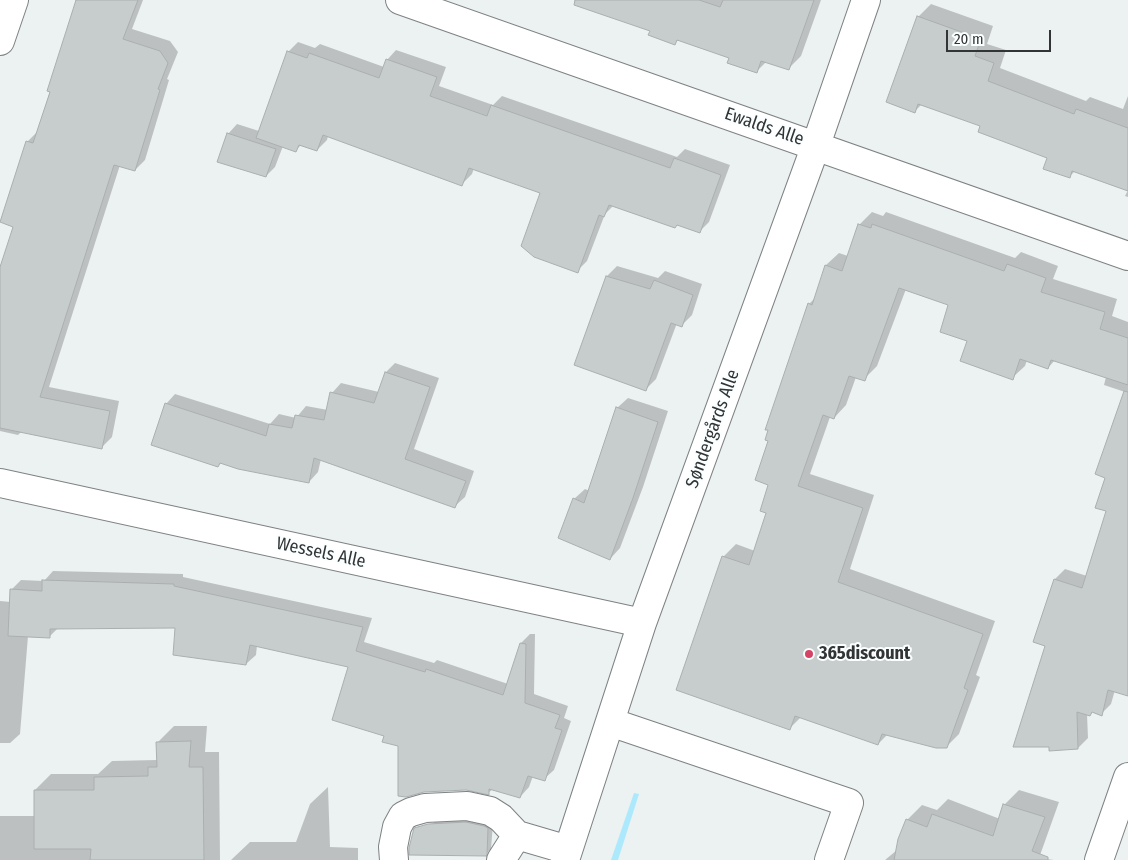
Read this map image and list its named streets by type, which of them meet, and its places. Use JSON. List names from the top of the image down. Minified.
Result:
{"streets":{"street":["Ewalds Alle","Søndergårds Alle","Wessels Alle"]},"crossings":[["Ewalds Alle","Søndergårds Alle"],["Søndergårds Alle","Wessels Alle"]],"places":["365discount"],"scale_bar":"20 m"}
